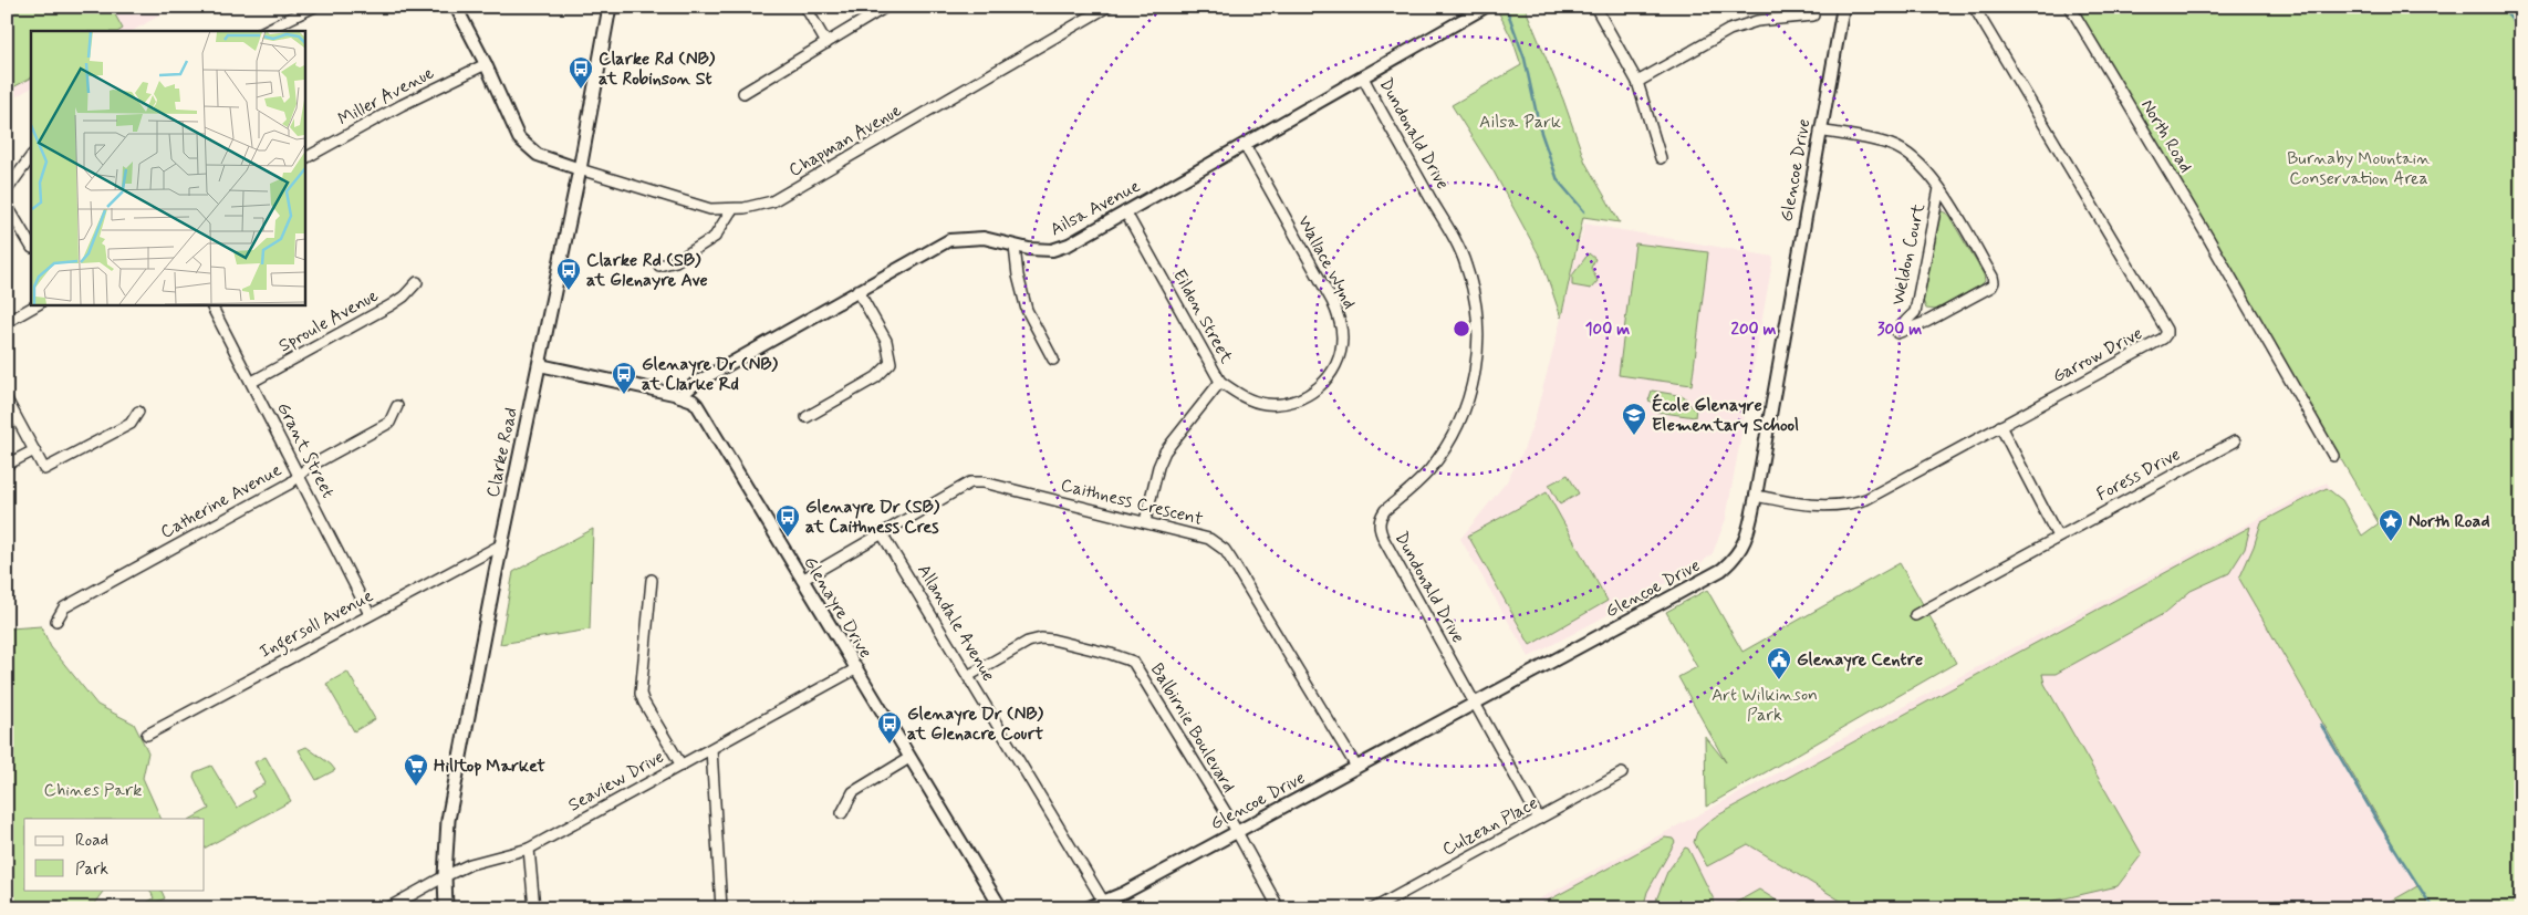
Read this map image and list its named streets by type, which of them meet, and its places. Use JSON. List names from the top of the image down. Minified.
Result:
{"streets":{"main road":["Clarke Road"],"street":["Miller Avenue","Dundonald Drive","North Road","Chapman Avenue","Glencoe Drive","Ailsa Avenue","Weldon Court","Wallace Wynd","Eildon Street","Sproule Avenue","Garrow Drive","Grant Street","Foress Drive","Catherine Avenue","Caithness Crescent","Glenayre Drive","Allandale Avenue","Ingersoll Avenue","Balbirnie Boulevard","Seaview Drive","Culzean Place"]},"crossings":[["Dundonald Drive","Glencoe Drive"],["Dundonald Drive","Ailsa Avenue"],["Dundonald Drive","Culzean Place"],["Chapman Avenue","Clarke Road"],["Glencoe Drive","Weldon Court"],["Glencoe Drive","Garrow Drive"],["Glencoe Drive","Caithness Crescent"],["Glencoe Drive","Allandale Avenue"],["Glencoe Drive","Balbirnie Boulevard"],["Ailsa Avenue","Wallace Wynd"],["Ailsa Avenue","Eildon Street"],["Ailsa Avenue","Glenayre Drive"],["Wallace Wynd","Eildon Street"],["Eildon Street","Caithness Crescent"],["Sproule Avenue","Grant Street"],["Grant Street","Catherine Avenue"],["Grant Street","Ingersoll Avenue"],["Clarke Road","Glenayre Drive"],["Clarke Road","Ingersoll Avenue"],["Clarke Road","Seaview Drive"],["Caithness Crescent","Glenayre Drive"],["Caithness Crescent","Allandale Avenue"],["Glenayre Drive","Seaview Drive"],["Allandale Avenue","Balbirnie Boulevard"]],"parks":["Ailsa Park","Burnaby Mountain Conservation Area","Art Wilkinson Park","Chines Park"],"places":{"bus stop":["Clarke Rd (NB) at Robinson St","Clarke Rd (SB) at Glenayre Ave","Glenayre Dr (NB) at Clarke Rd","Glenayre Dr (SB) at Caithness Cres","Glenayre Dr (NB) at Glenacre Court"],"school or university":["École Glenayre Elementary School"],"place":["North Road"],"public building":["Glenayre Centre"],"supermarket":["Hilltop Market"]},"legend":["Road","Park"],"rings":["100 m","200 m","300 m"]}
